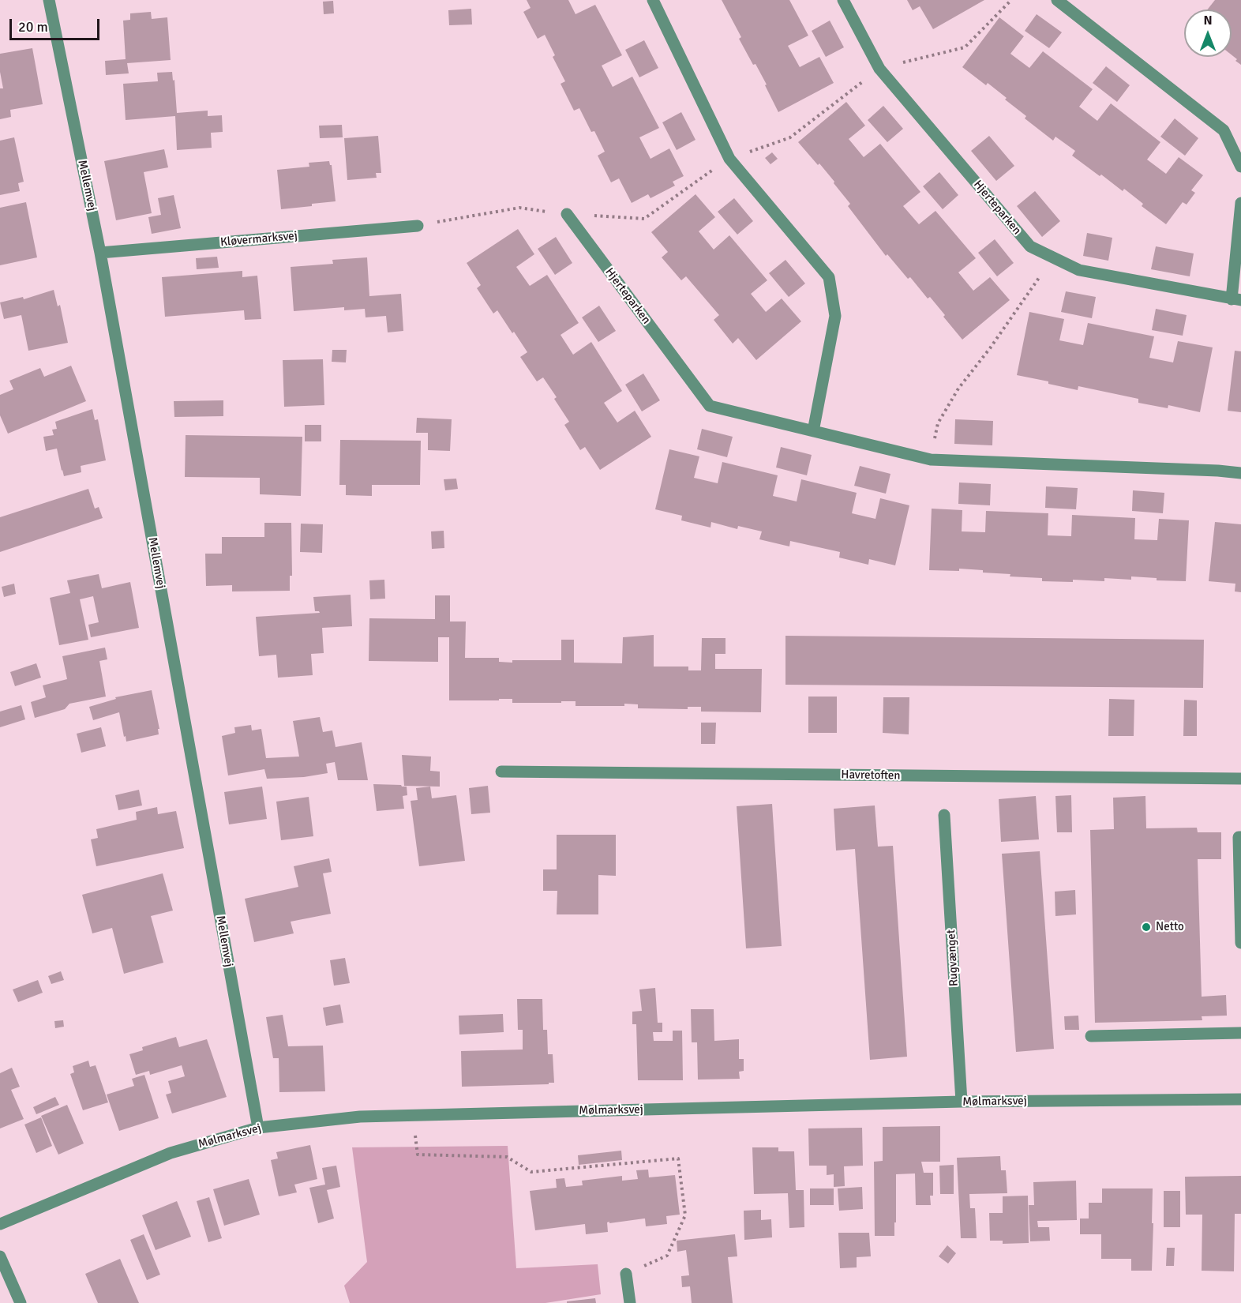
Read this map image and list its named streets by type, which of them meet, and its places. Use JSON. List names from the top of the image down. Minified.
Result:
{"streets":{"street":["Mellemvej","Hjerteparken","Kløvermarksvej","Havretoften","Rugvænget","Mølmarksvej"]},"crossings":[["Mellemvej","Kløvermarksvej"],["Mellemvej","Mølmarksvej"],["Rugvænget","Mølmarksvej"]],"places":["Netto"],"scale_bar":"20 m","north":"top"}
